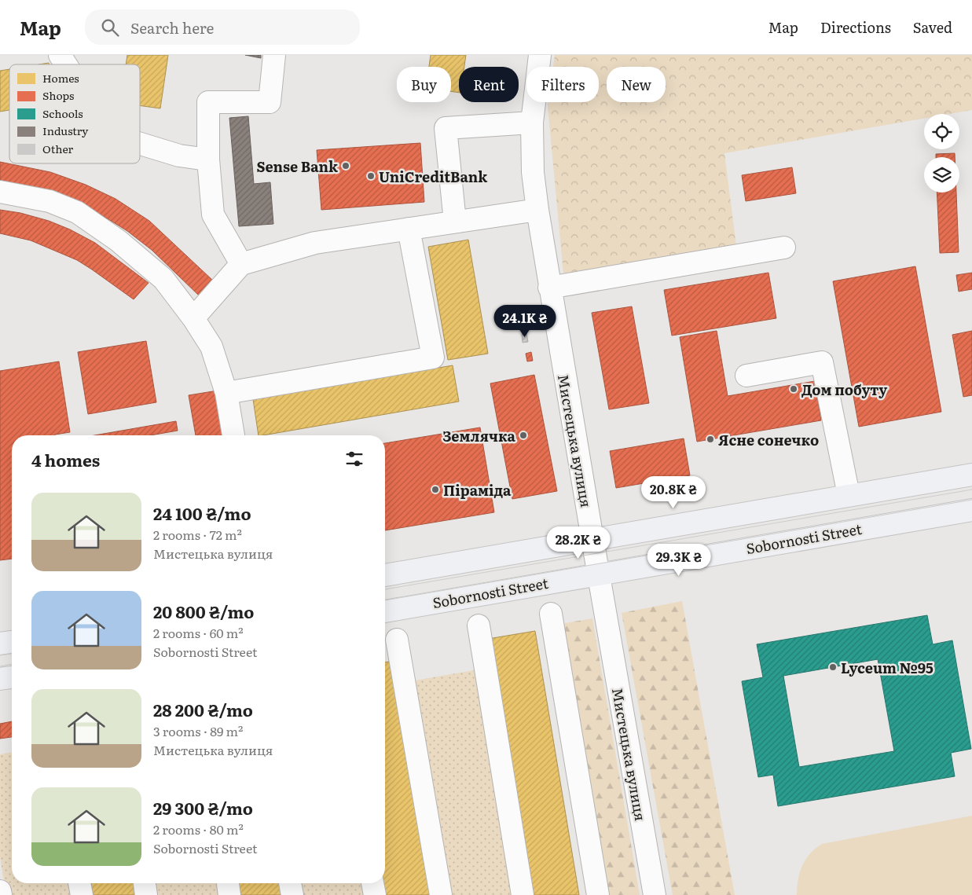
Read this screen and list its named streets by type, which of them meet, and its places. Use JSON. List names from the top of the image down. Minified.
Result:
{"streets":{"main road":["Sobornosti Street"],"street":["Мистецька вулиця"]},"crossings":[["Мистецька вулиця","Sobornosti Street"]],"places":["Sense Bank","UniCreditBank","Дом побуту","Землячка","Ясне сонечко","Піраміда","Lyceum №95"],"legend":["Homes","Shops","Schools","Industry","Other"],"page":{"header":"Map","search":"Search here","nav":["Map","Directions","Saved"],"chip":["Buy","Rent","Filters","New"],"price":["24.1K ₴","20.8K ₴","28.2K ₴","29.3K ₴"],"heading":"4 homes","list":[{"name":"24 100 ₴/mo","note":"2 rooms · 72 m² · Мистецька вулиця"},{"name":"20 800 ₴/mo","note":"2 rooms · 60 m² · Sobornosti Street"},{"name":"28 200 ₴/mo","note":"3 rooms · 89 m² · Мистецька вулиця"},{"name":"29 300 ₴/mo","note":"2 rooms · 80 m² · Sobornosti Street"}]}}
